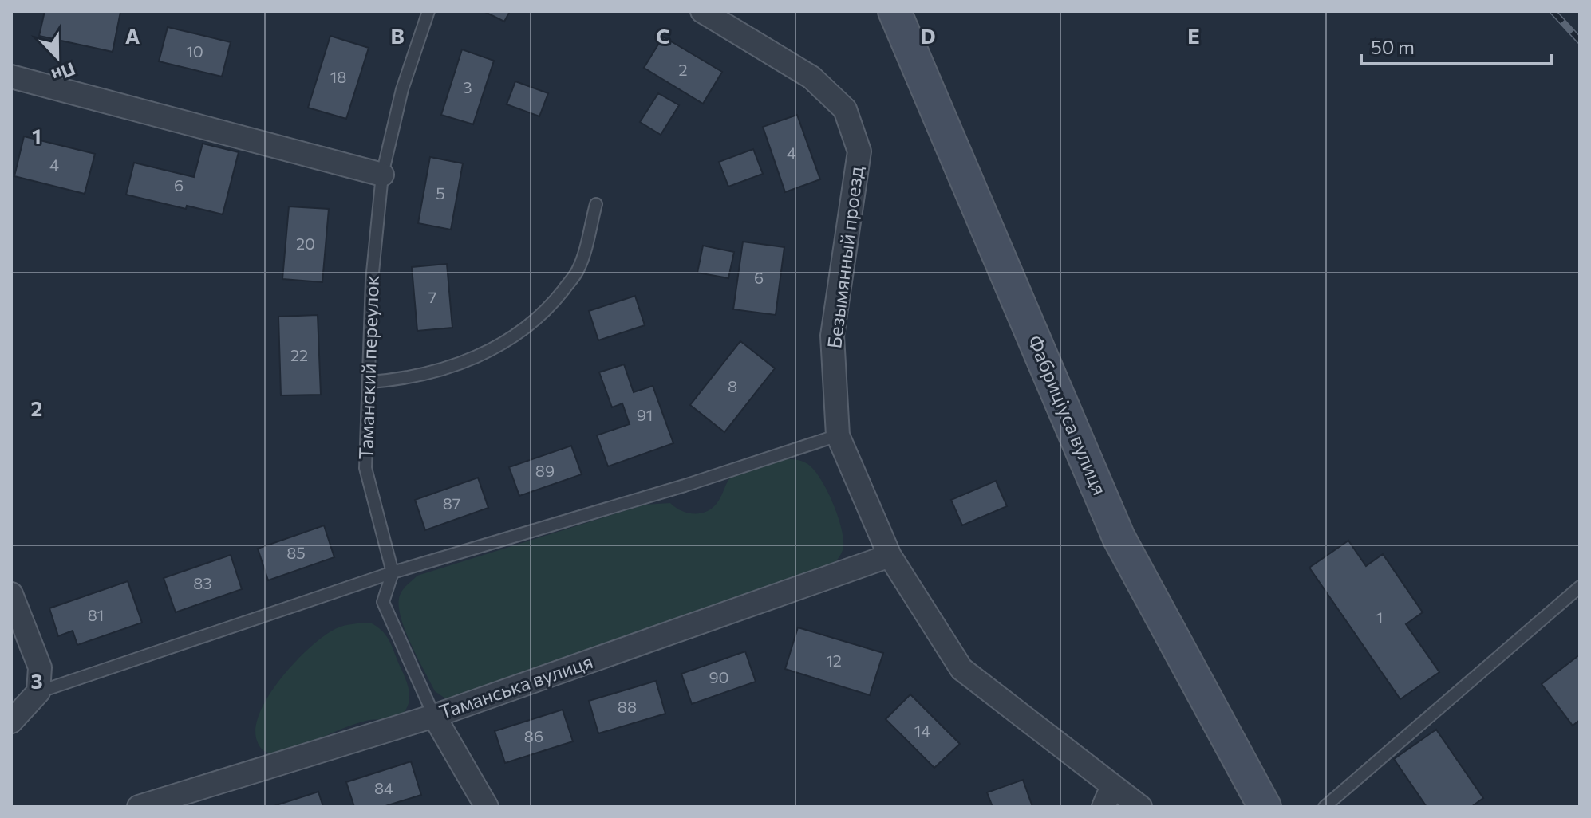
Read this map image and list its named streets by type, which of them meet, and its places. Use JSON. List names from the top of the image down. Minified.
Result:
{"streets":{"main road":["Фабриціуса вулиця"],"street":["Безымянный проезд","Таманська вулиця"],"lane":["Таманский переулок"]},"crossings":[["Безымянный проезд","Таманська вулиця"]],"house_numbers":["10","2","18","3","4","4","6","5","20","6","7","22","8","91","89","87","85","83","81","1","12","90","88","14","86","84"],"scale_bar":"50 m","north":"bottom","grid":{"columns":["A","B","C","D","E"],"rows":["1","2","3"]}}
